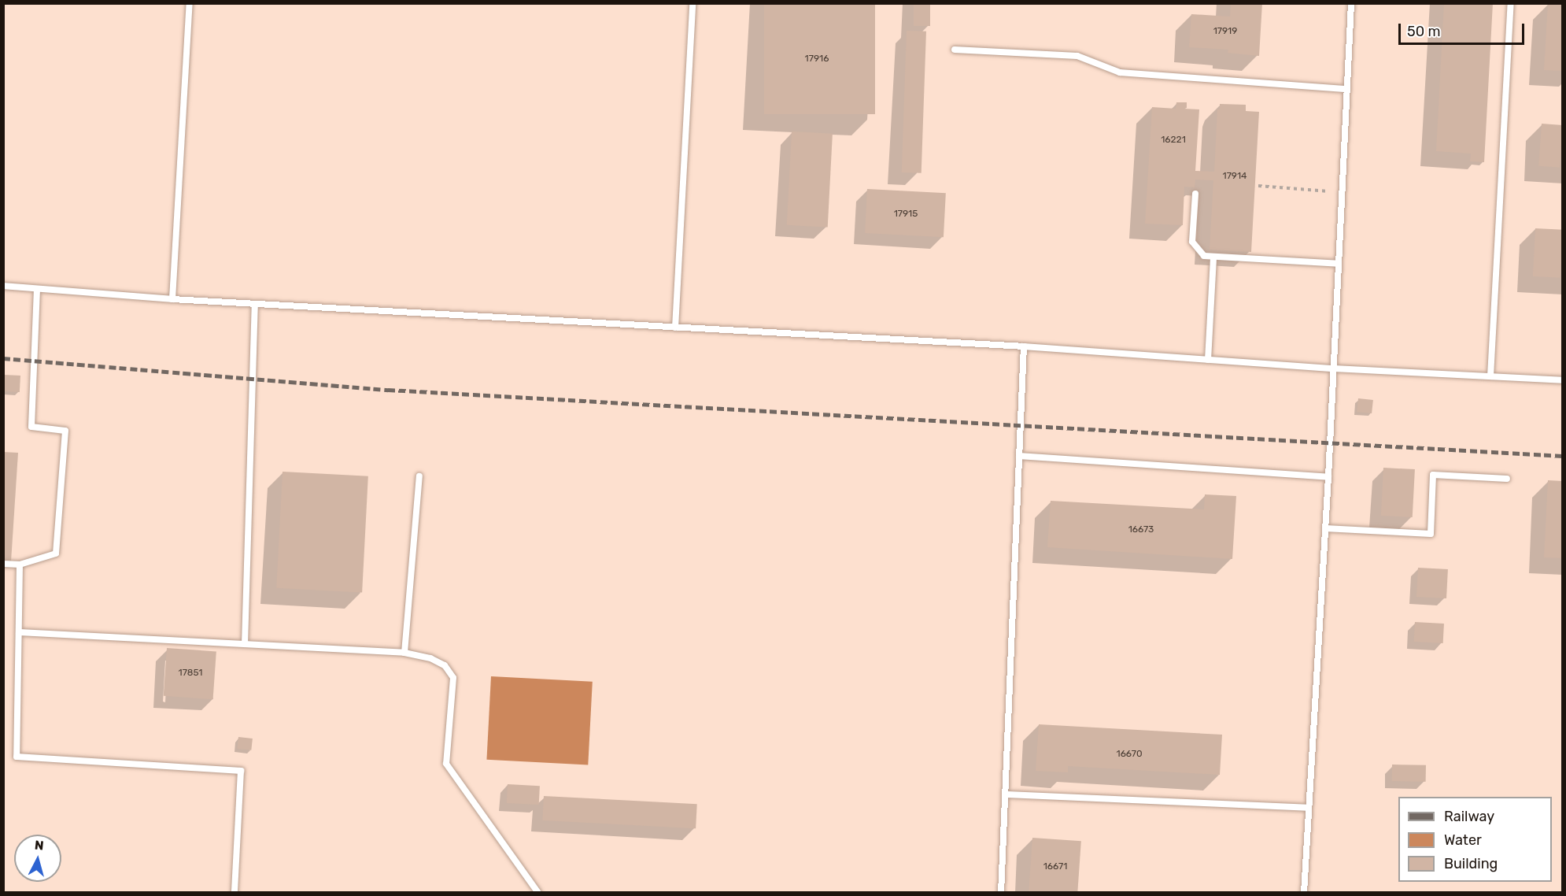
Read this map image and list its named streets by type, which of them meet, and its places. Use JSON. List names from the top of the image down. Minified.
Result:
{"house_numbers":["17919","17916","16221","17914","17915","16673","17851","16670","16671"],"legend":["Railway","Water","Building"],"scale_bar":"50 m","north":"top"}
